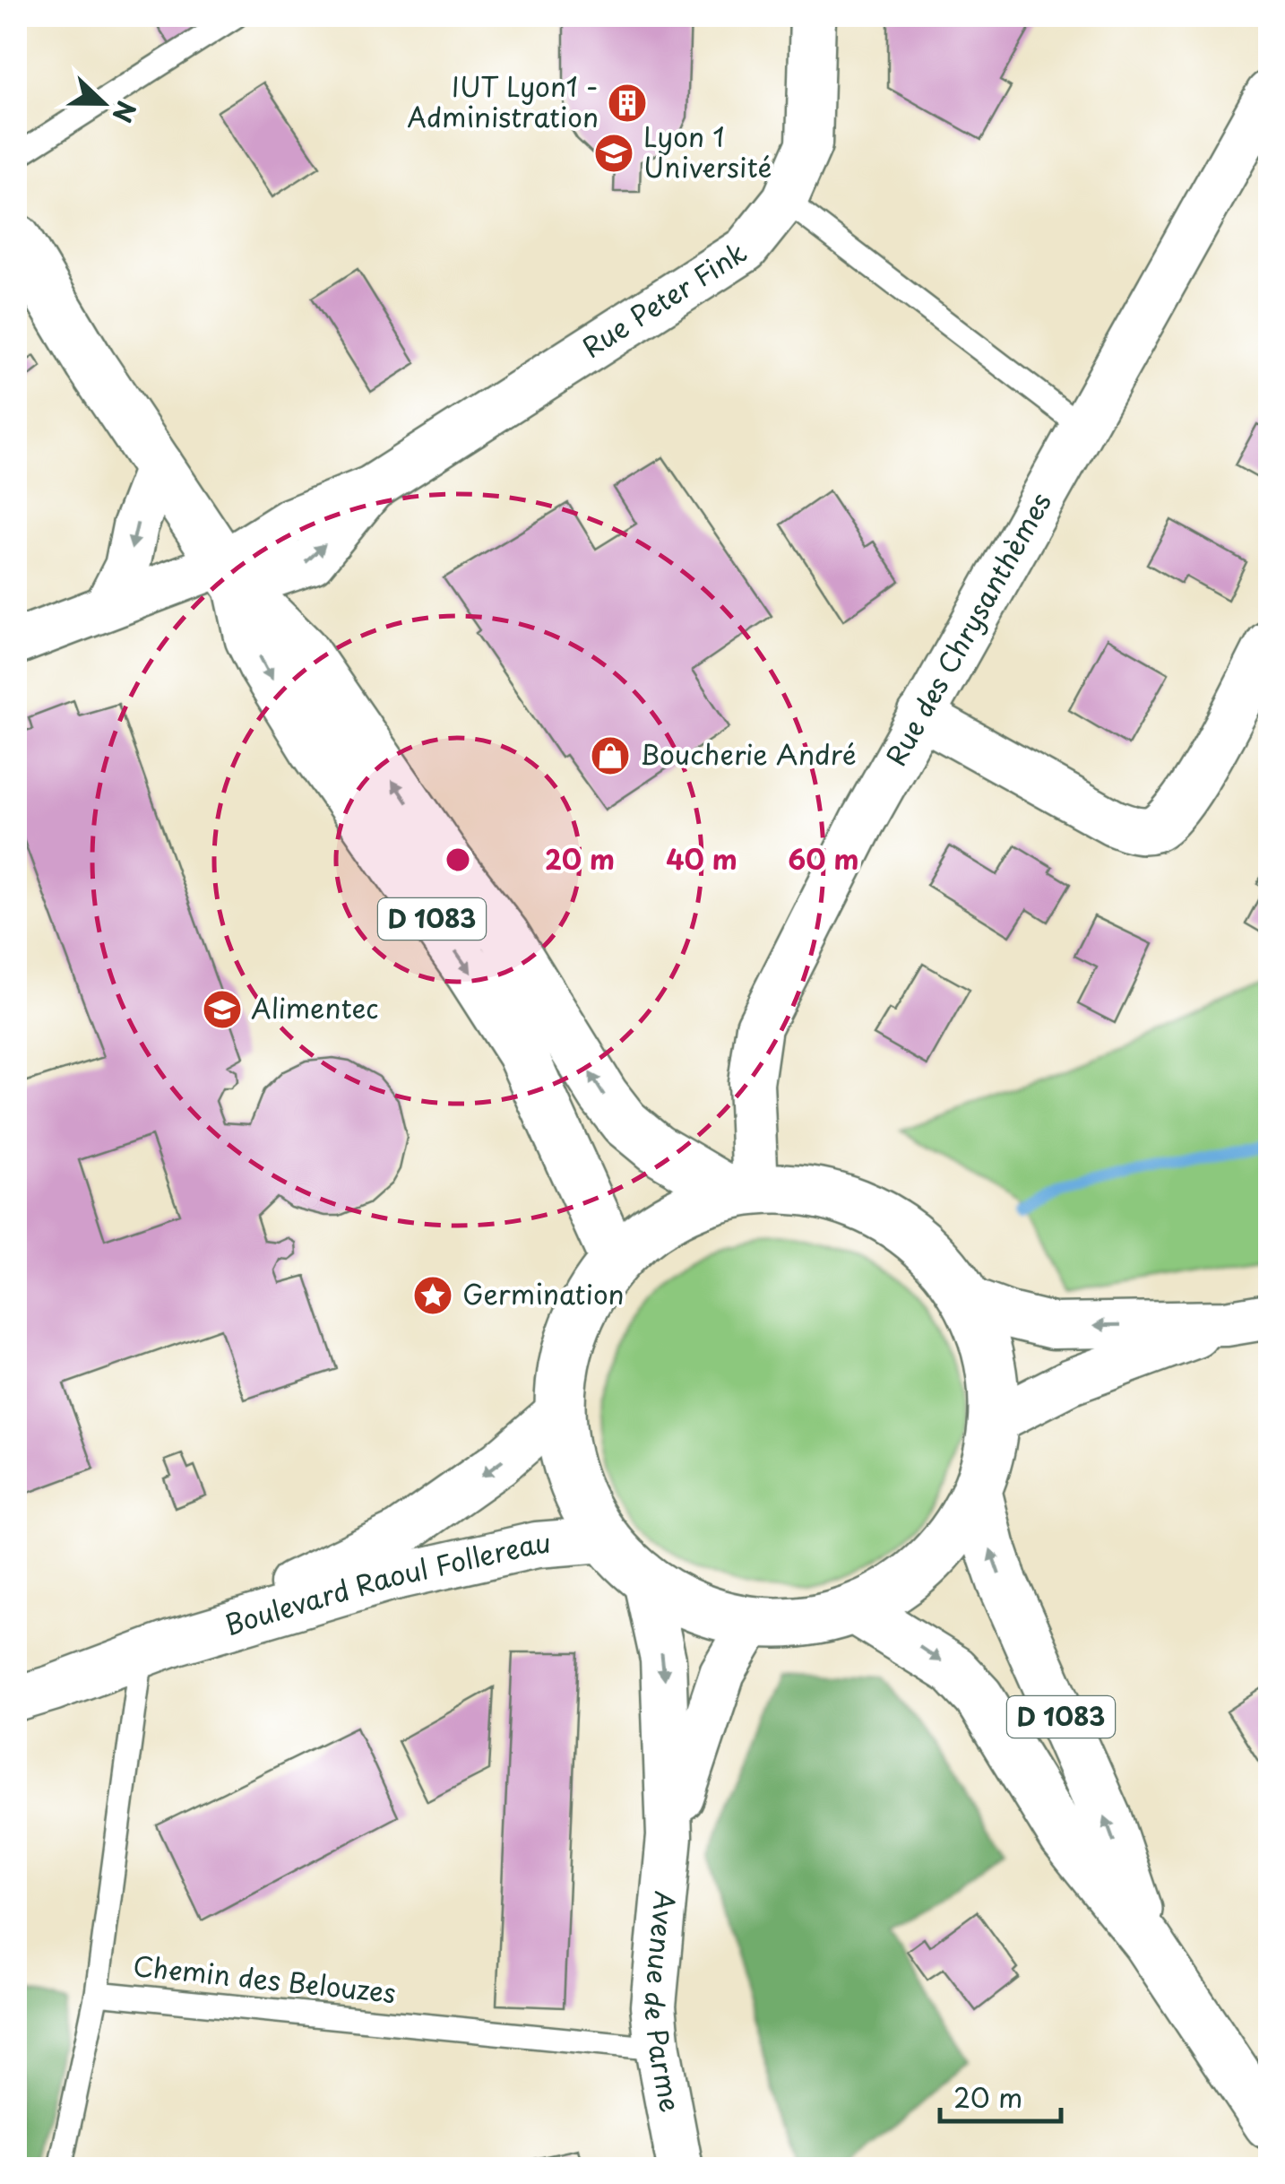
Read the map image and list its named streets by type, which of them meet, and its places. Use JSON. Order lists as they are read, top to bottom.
{
  "streets": {
    "main road": ["D 1083"],
    "street": [
      "Rue Peter Fink",
      "Rue des Chrysanthèmes",
      "Boulevard Raoul Follereau",
      "Avenue de Parme"
    ],
    "lane": ["Chemin des Belouzes"]
  },
  "crossings": [
    ["Rue Peter Fink", "D 1083"],
    ["Rue des Chrysanthèmes", "D 1083"],
    ["Boulevard Raoul Follereau", "Chemin des Belouzes"],
    ["Chemin des Belouzes", "Avenue de Parme"]
  ],
  "places": {
    "building": ["IUT Lyon1 - Administration"],
    "school or university": ["Lyon 1 Université", "Alimentec"],
    "shop": ["Boucherie André"],
    "place": ["Germination"]
  },
  "scale_bar": "20 m",
  "north": "right",
  "rings": ["20 m", "40 m", "60 m"]
}
